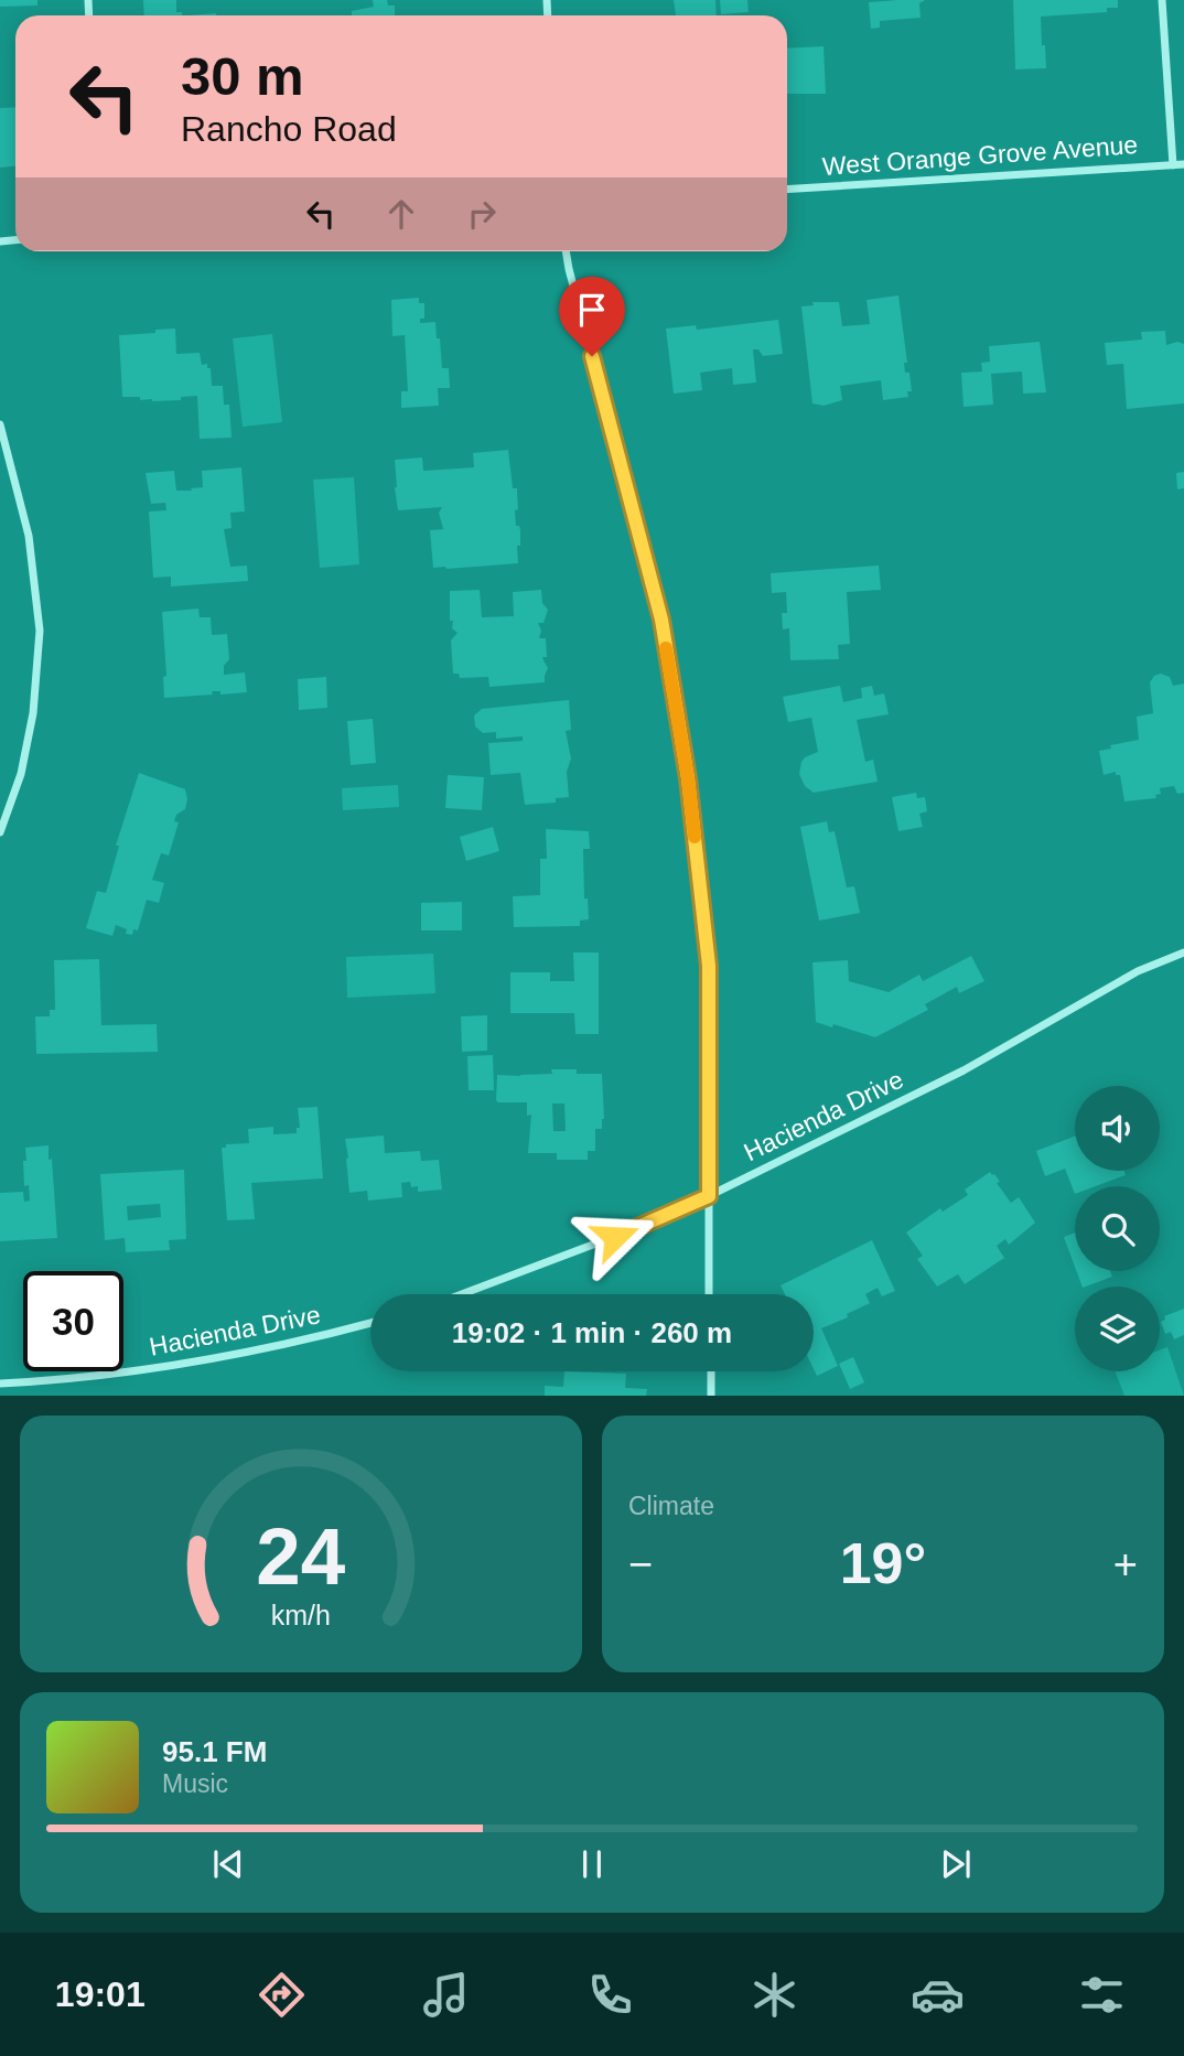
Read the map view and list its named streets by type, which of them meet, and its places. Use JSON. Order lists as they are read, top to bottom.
{
  "streets": {
    "street": ["West Orange Grove Avenue", "Hacienda Drive"]
  },
  "page": {
    "turn": ["30 m", "Rancho Road"],
    "limit": "30",
    "trip": "19:02 · 1 min · 260 m",
    "tile": "Climate",
    "heat": ["−", "19°", "+"],
    "song": ["95.1 FM", "Music"],
    "tabs": "19:01",
    "gauge": ["24", "km/h"]
  }
}
